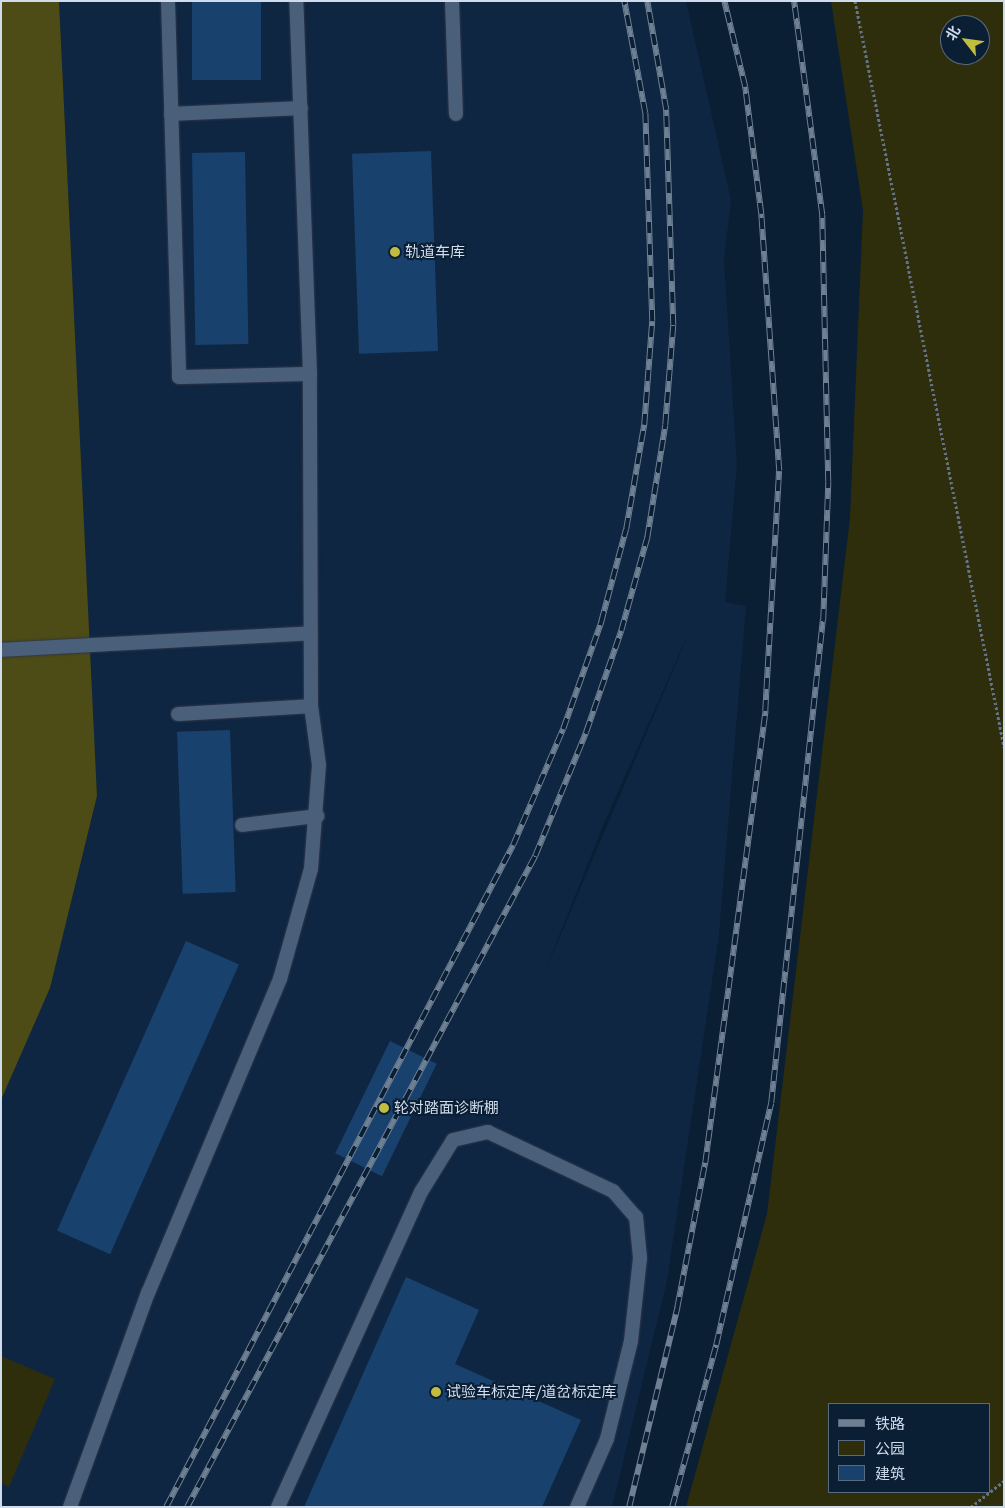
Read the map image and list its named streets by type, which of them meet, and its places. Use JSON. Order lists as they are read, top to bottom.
{
  "places": ["轨道车库", "轮对踏面诊断棚", "试验车标定库/道岔标定库"],
  "legend": ["铁路", "公园", "建筑"],
  "north": "top left"
}
